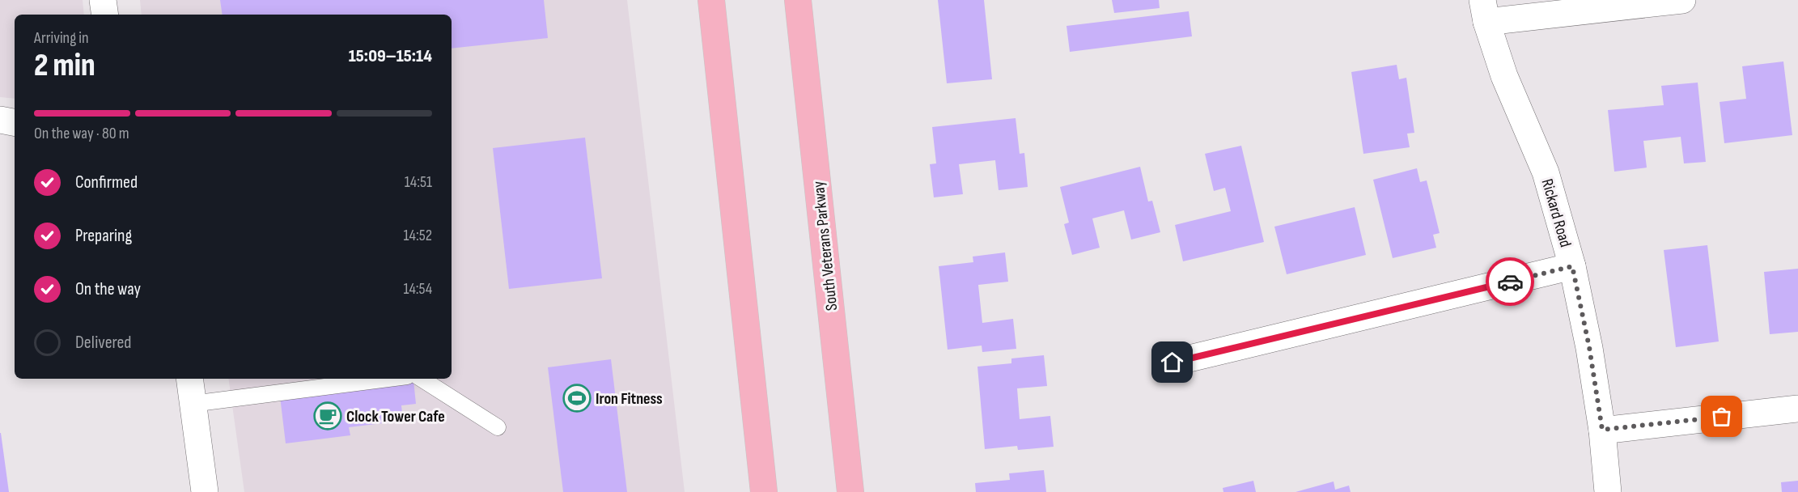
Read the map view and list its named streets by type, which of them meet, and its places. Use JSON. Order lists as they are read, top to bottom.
{
  "streets": {
    "highway": ["South Veterans Parkway"],
    "street": ["Rickard Road"]
  },
  "places": {
    "sports": ["Iron Fitness"],
    "cafe": ["Clock Tower Cafe"]
  },
  "page": {
    "heading": ["2 min", "Arriving in", "15:09–15:14"],
    "bar": "On the way · 80 m",
    "list": [
      ["Confirmed", "14:51"],
      ["Preparing", "14:52"],
      ["On the way", "14:54"],
      "Delivered"
    ]
  }
}
